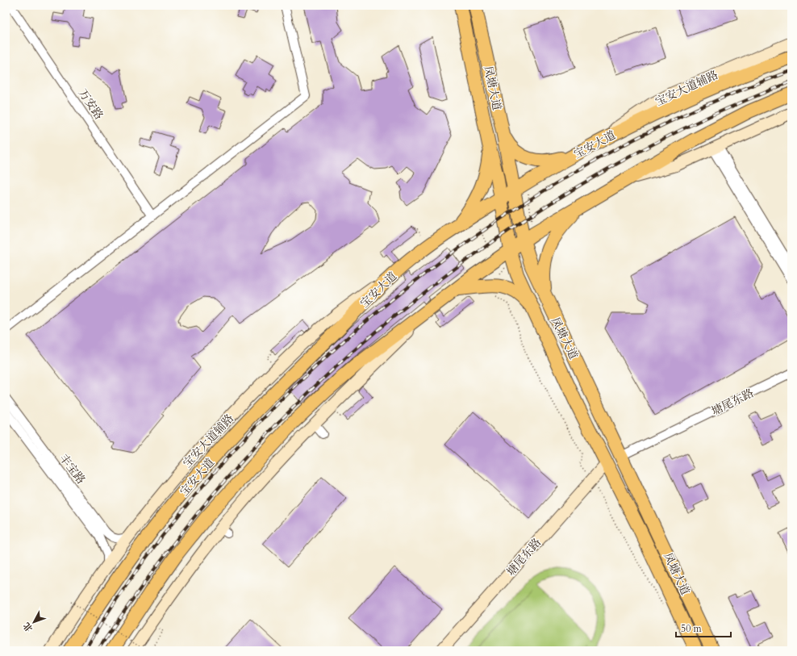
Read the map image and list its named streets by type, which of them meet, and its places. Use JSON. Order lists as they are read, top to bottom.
{
  "streets": {
    "main road": [
      "凤塘大道",
      "宝安大道辅路",
      "宝安大道",
      "塘尾东路"
    ],
    "street": ["万安路", "丰宝路"]
  },
  "crossings": [
    ["凤塘大道", "宝安大道"],
    ["凤塘大道", "塘尾东路"],
    ["宝安大道辅路", "宝安大道"],
    ["宝安大道辅路", "丰宝路"]
  ],
  "scale_bar": "50 m",
  "north": "bottom left"
}
